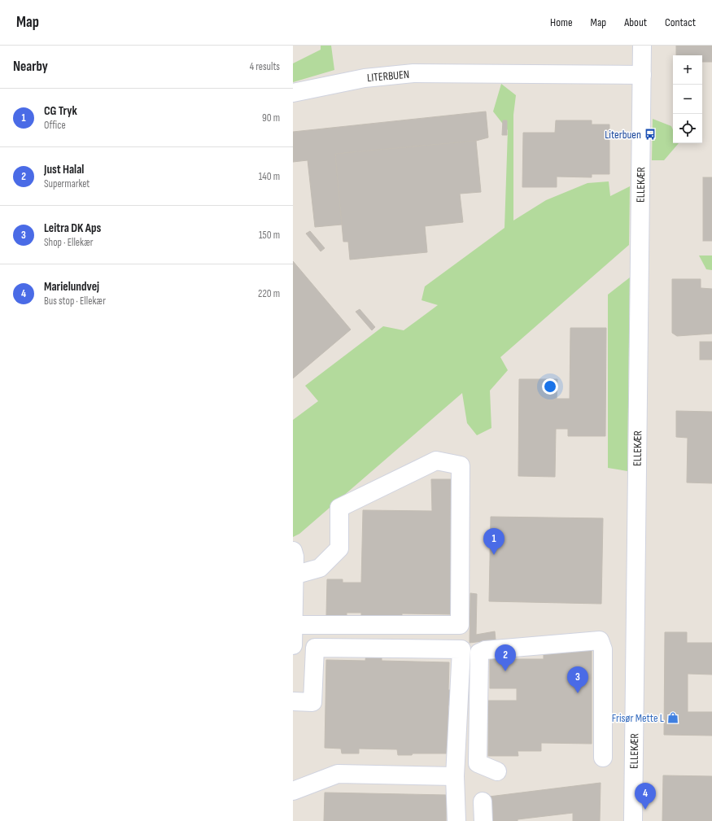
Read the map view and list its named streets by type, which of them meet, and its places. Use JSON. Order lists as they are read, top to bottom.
{
  "streets": {
    "street": ["LITERBUEN", "ELLEKÆR"]
  },
  "crossings": [
    ["LITERBUEN", "ELLEKÆR"]
  ],
  "places": {
    "bus stop": ["Literbuen"],
    "shop": ["Frisør Mette L"]
  },
  "page": {
    "header": "Map",
    "nav": [
      "Home",
      "Map",
      "About",
      "Contact"
    ],
    "heading": ["Nearby", "4 results"],
    "map_buttons": ["+", "−"],
    "list": [
      {
        "mark": "1",
        "name": "CG Tryk",
        "note": "Office",
        "value": "90 m"
      },
      {
        "mark": "2",
        "name": "Just Halal",
        "note": "Supermarket",
        "value": "140 m"
      },
      {
        "mark": "3",
        "name": "Leitra DK Aps",
        "note": "Shop · Ellekær",
        "value": "150 m"
      },
      {
        "mark": "4",
        "name": "Marielundvej",
        "note": "Bus stop · Ellekær",
        "value": "220 m"
      }
    ],
    "pins": [
      "1",
      "2",
      "3",
      "4"
    ]
  }
}
